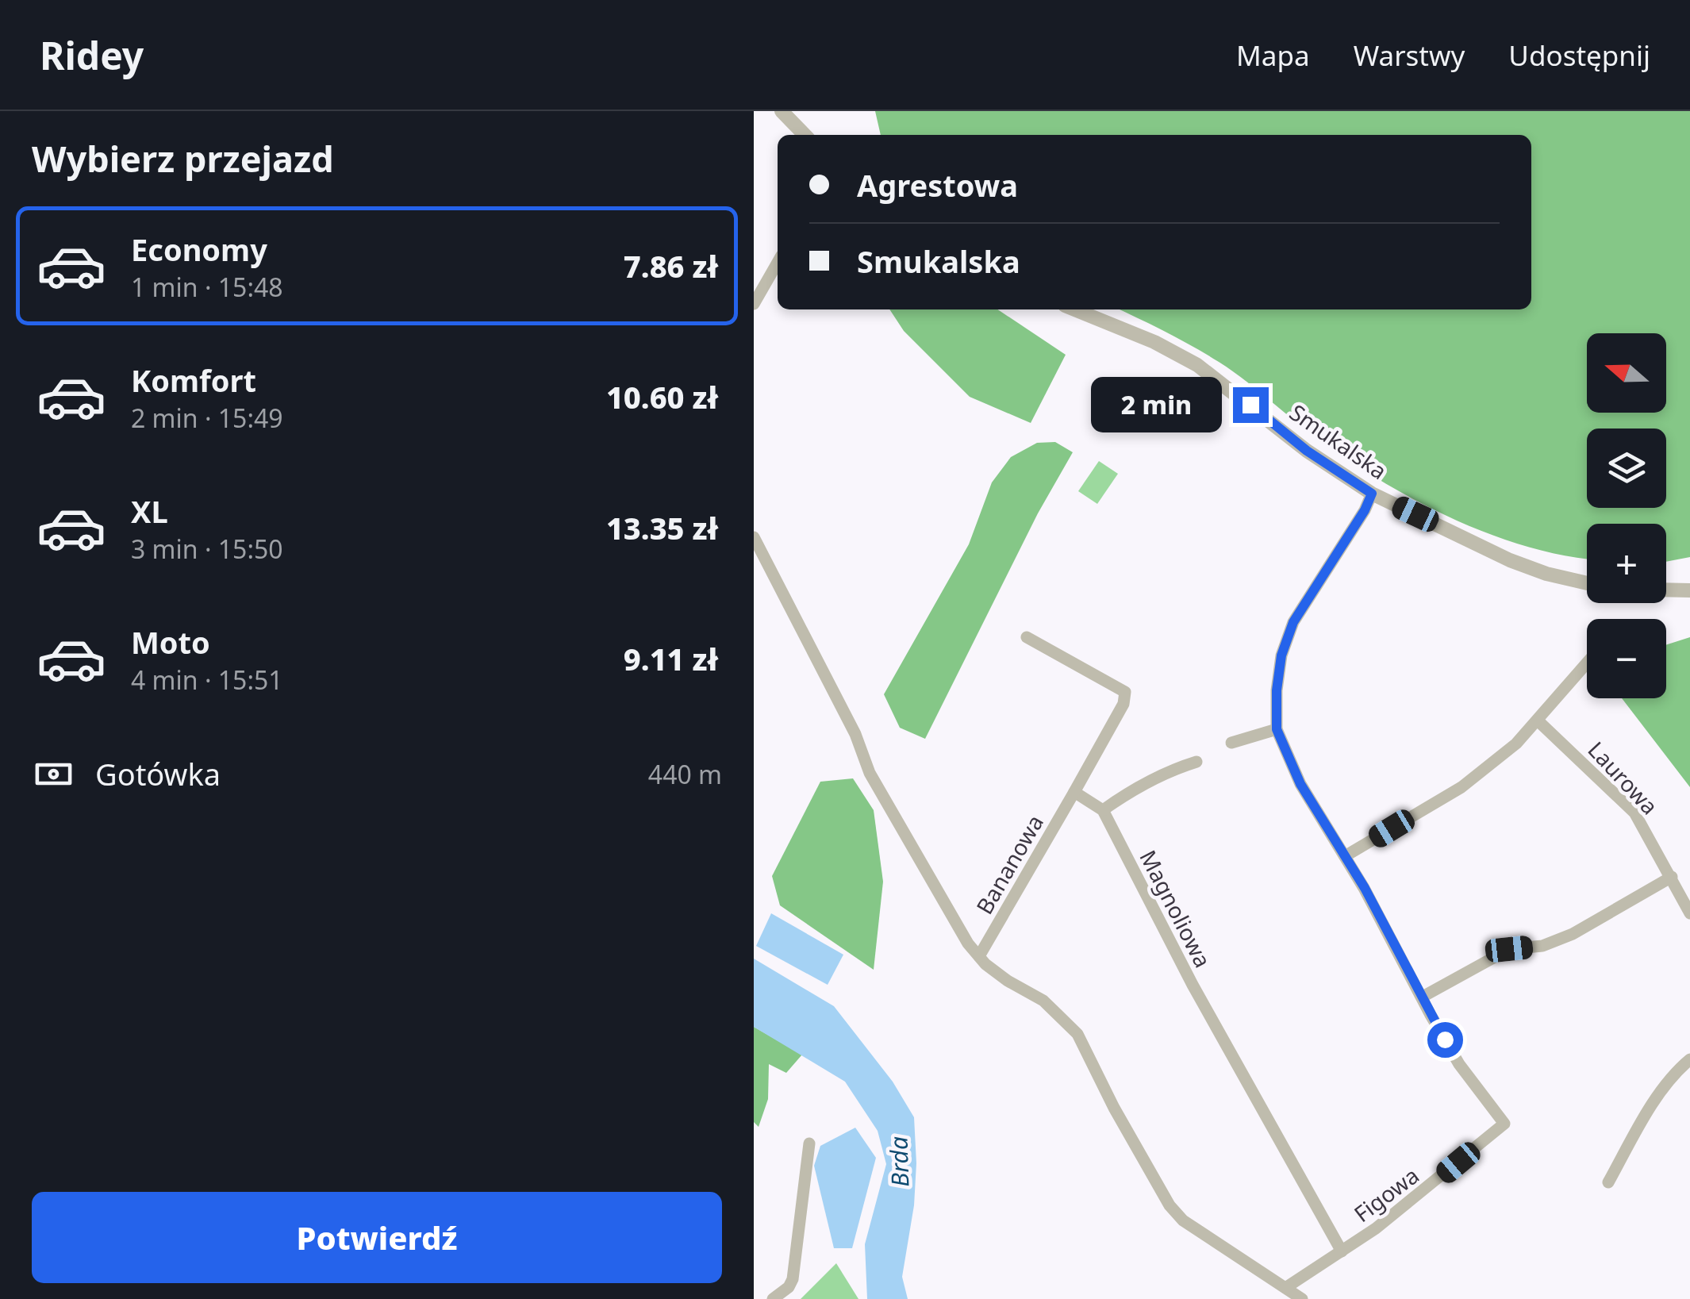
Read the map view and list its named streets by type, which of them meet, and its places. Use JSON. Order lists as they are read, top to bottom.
{
  "streets": {
    "street": [
      "Smukalska",
      "Laurowa",
      "Bananowa",
      "Magnoliowa",
      "Figowa"
    ]
  },
  "crossings": [
    ["Magnoliowa", "Figowa"]
  ],
  "water": ["Brda"],
  "north": "left",
  "page": {
    "header": "Ridey",
    "nav": ["Mapa", "Warstwy", "Udostępnij"],
    "heading": "Wybierz przejazd",
    "banner": ["Agrestowa", "Smukalska"],
    "list": [
      {
        "name": "Economy",
        "note": "1 min · 15:48",
        "value": "7.86 zł"
      },
      {
        "name": "Komfort",
        "note": "2 min · 15:49",
        "value": "10.60 zł"
      },
      {
        "name": "XL",
        "note": "3 min · 15:50",
        "value": "13.35 zł"
      },
      {
        "name": "Moto",
        "note": "4 min · 15:51",
        "value": "9.11 zł"
      }
    ],
    "map_buttons": ["+", "−"],
    "bubble": "2 min",
    "pay": ["Gotówka", "440 m"],
    "buttons": "Potwierdź"
  }
}
